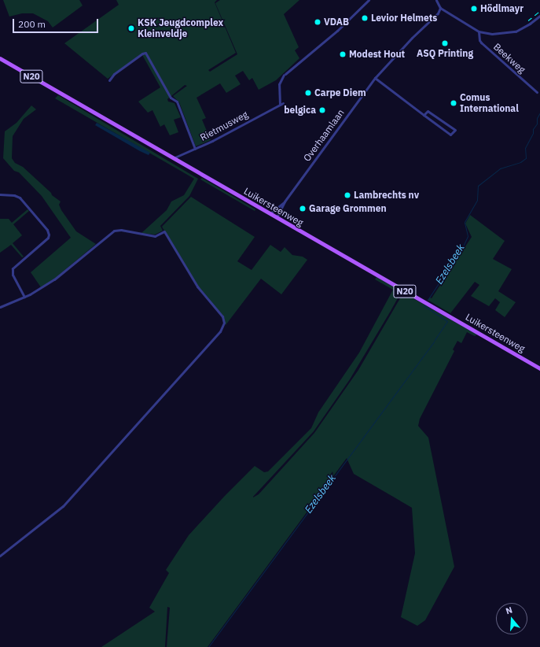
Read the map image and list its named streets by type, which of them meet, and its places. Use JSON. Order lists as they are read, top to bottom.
{
  "streets": {
    "main road": ["N20", "Luikersteenweg"],
    "street": ["Beekweg", "Rietmusweg", "Overhaamlaan"]
  },
  "crossings": [
    ["Rietmusweg", "Luikersteenweg"],
    ["Overhaamlaan", "Luikersteenweg"]
  ],
  "water": ["Ezelsbeek"],
  "places": [
    "Hödlmayr",
    "Levior Helmets",
    "VDAB",
    "KSK Jeugdcomplex Kleinveldje",
    "ASQ Printing",
    "Modest Hout",
    "Carpe Diem",
    "Comus International",
    "belgica",
    "Lambrechts nv",
    "Garage Grommen"
  ],
  "scale_bar": "200 m",
  "north": "top"
}
